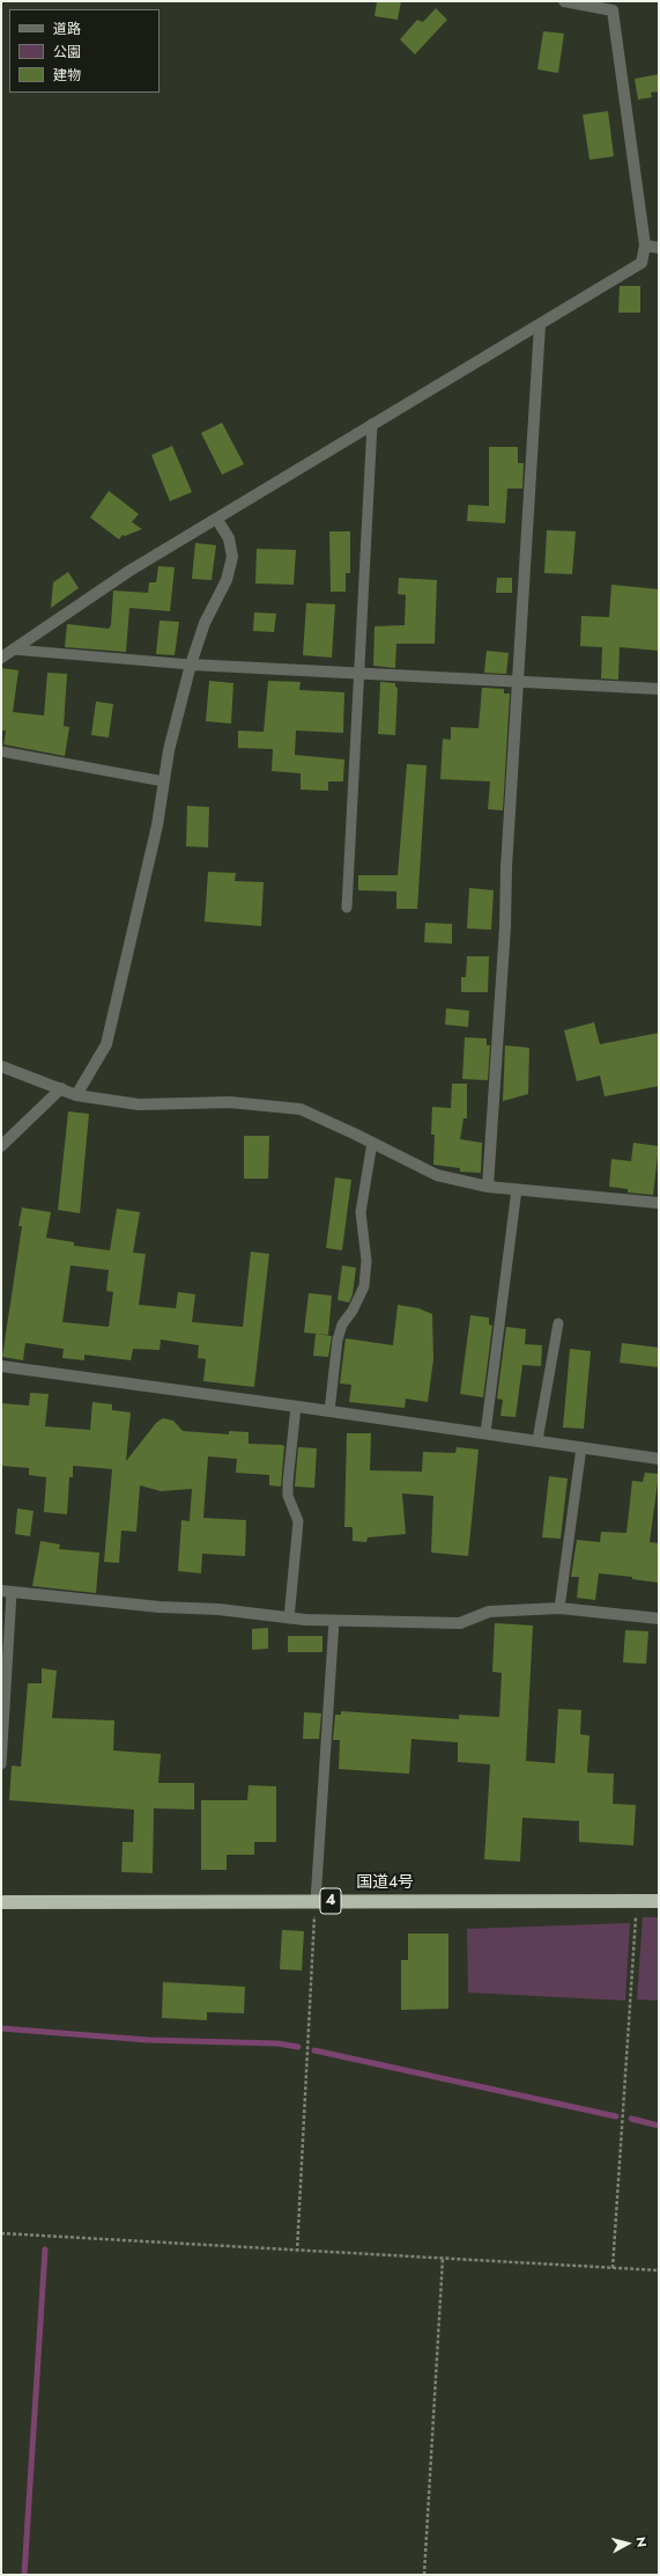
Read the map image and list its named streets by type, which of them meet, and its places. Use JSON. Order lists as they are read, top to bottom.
{
  "streets": {
    "highway": ["国道4号", "4"]
  },
  "legend": ["道路", "公園", "建物"],
  "north": "right"
}
